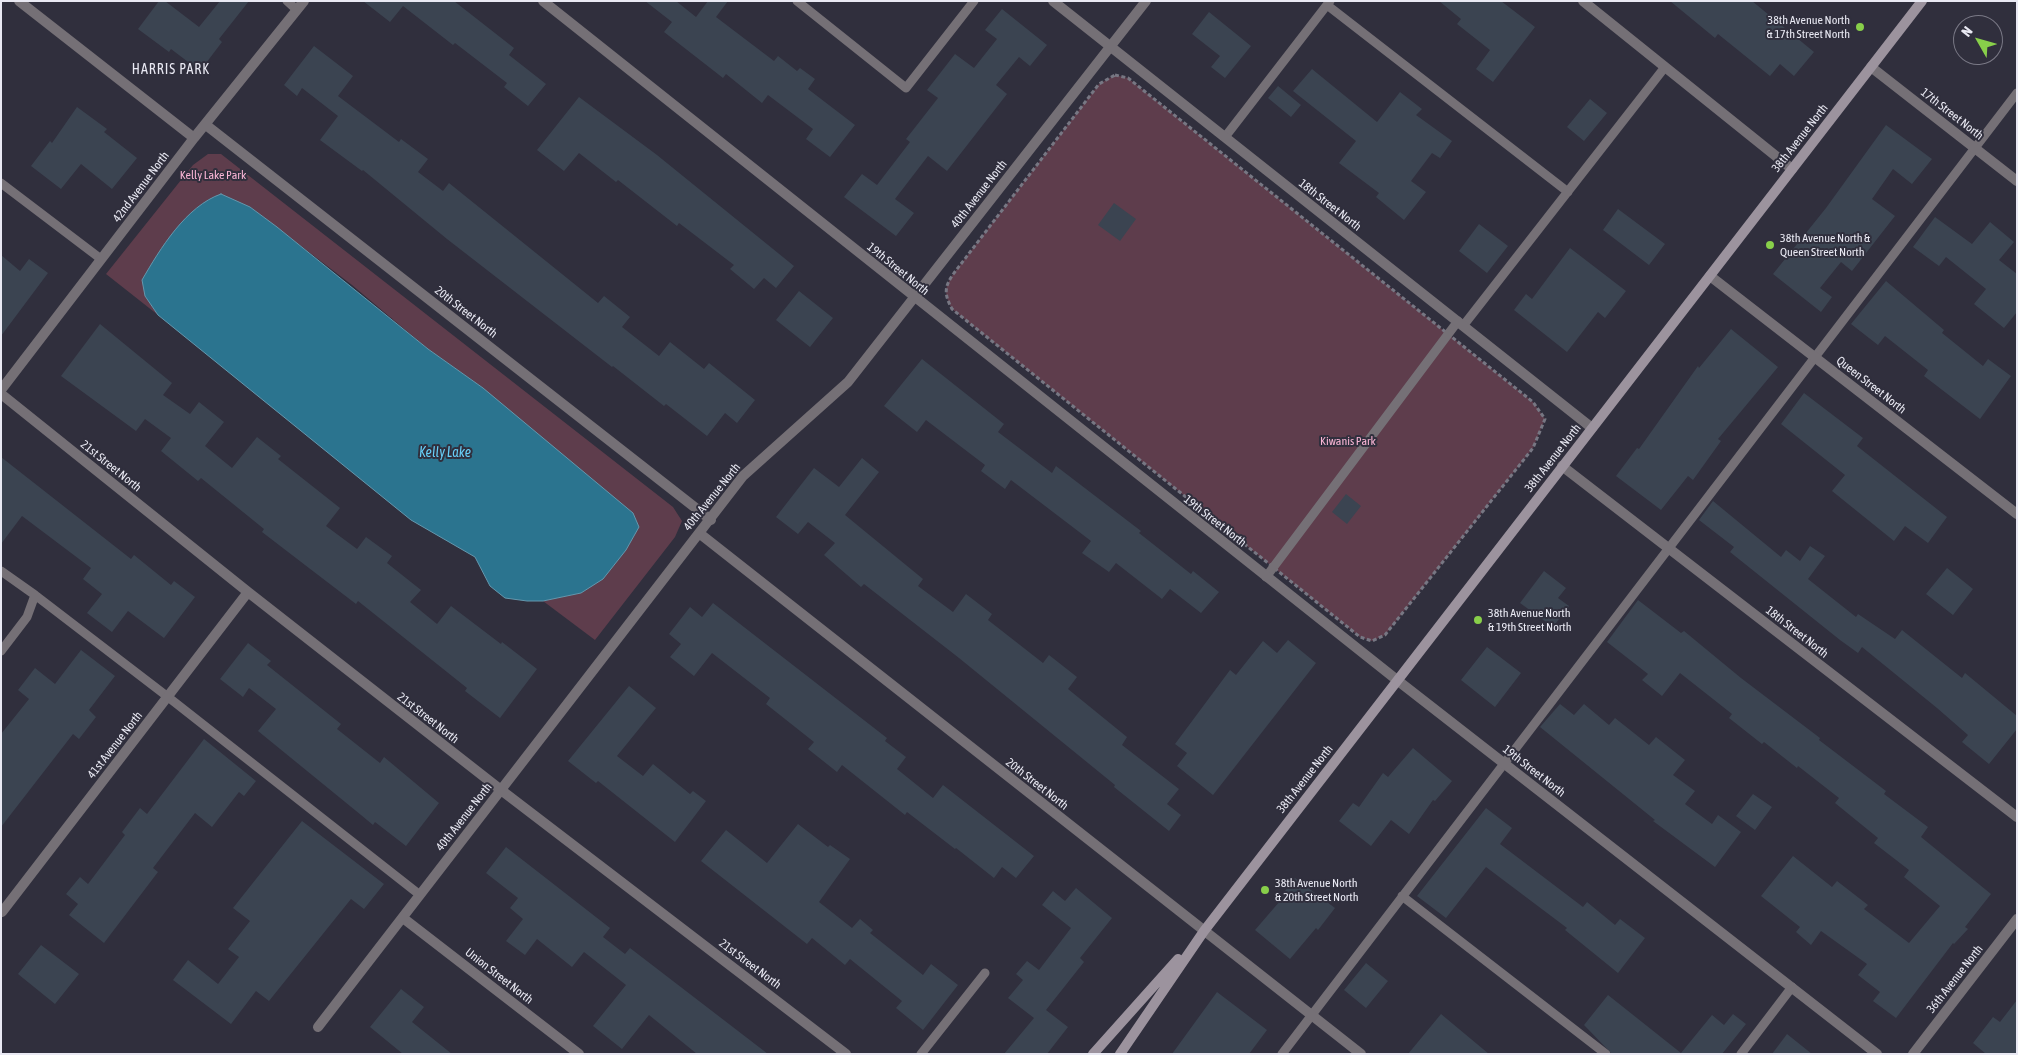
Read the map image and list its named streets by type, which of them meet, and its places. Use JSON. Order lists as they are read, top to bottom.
{
  "streets": {
    "main road": ["38th Avenue North"],
    "street": [
      "17th Street North",
      "42nd Avenue North",
      "40th Avenue North",
      "18th Street North",
      "19th Street North",
      "20th Street North",
      "Queen Street North",
      "21st Street North",
      "41st Avenue North",
      "Union Street North",
      "36th Avenue North"
    ]
  },
  "crossings": [
    ["17th Street North", "38th Avenue North"],
    ["38th Avenue North", "18th Street North"],
    ["38th Avenue North", "19th Street North"],
    ["38th Avenue North", "20th Street North"],
    ["38th Avenue North", "Queen Street North"],
    ["42nd Avenue North", "20th Street North"],
    ["42nd Avenue North", "21st Street North"],
    ["40th Avenue North", "18th Street North"],
    ["40th Avenue North", "19th Street North"],
    ["40th Avenue North", "20th Street North"],
    ["40th Avenue North", "21st Street North"],
    ["40th Avenue North", "Union Street North"],
    ["21st Street North", "41st Avenue North"]
  ],
  "districts": ["HARRIS PARK"],
  "water": ["Kelly Lake"],
  "parks": ["Kelly Lake Park", "Kiwanis Park"],
  "places": [
    "38th Avenue North & 17th Street North",
    "38th Avenue North & Queen Street North",
    "38th Avenue North & 19th Street North",
    "38th Avenue North & 20th Street North"
  ],
  "north": "top left"
}
